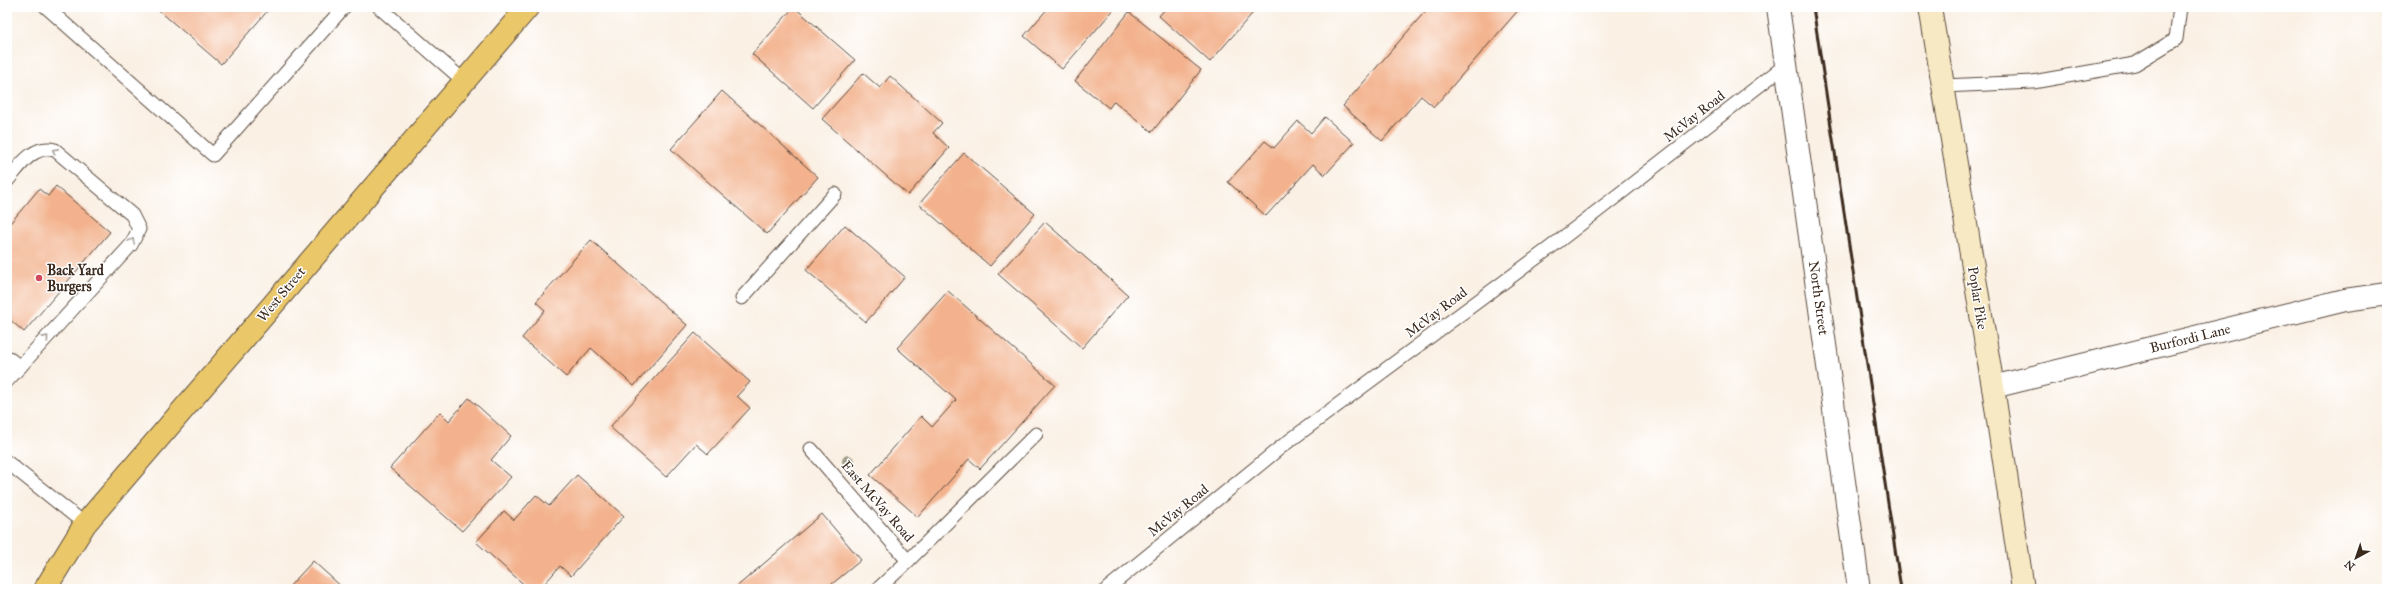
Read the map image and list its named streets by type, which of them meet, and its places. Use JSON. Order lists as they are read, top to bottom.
{
  "streets": {
    "main road": ["West Street", "Poplar Pike"],
    "street": ["North Street", "Burfordi Lane"],
    "lane": ["McVay Road", "East McVay Road"]
  },
  "crossings": [
    ["McVay Road", "North Street"],
    ["Poplar Pike", "Burfordi Lane"]
  ],
  "places": ["Back Yard Burgers"],
  "north": "bottom left"
}
